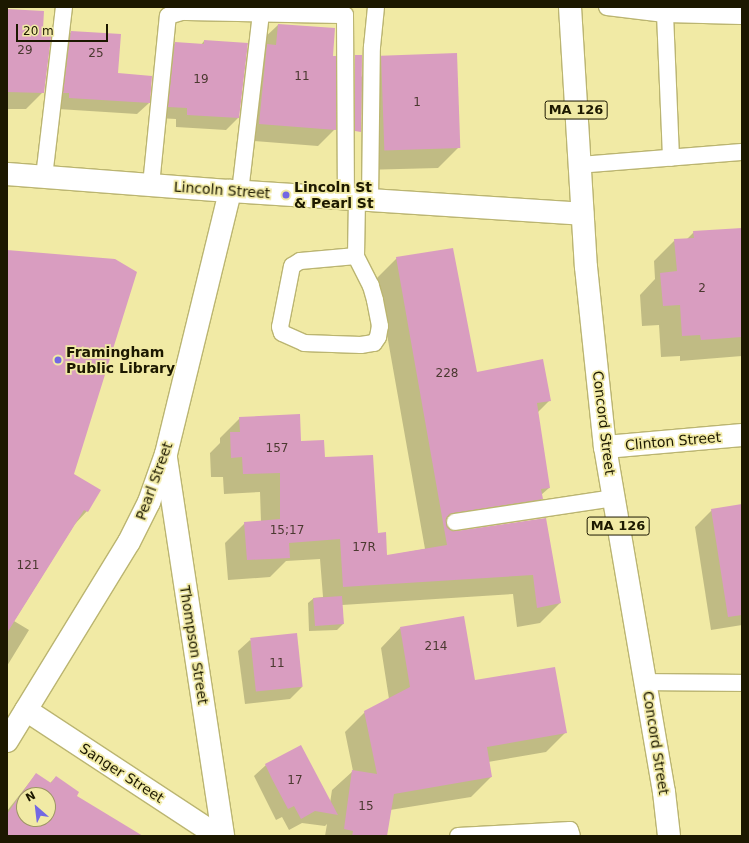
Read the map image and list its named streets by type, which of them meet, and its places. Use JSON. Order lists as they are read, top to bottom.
{
  "streets": {
    "street": [
      "MA 126",
      "Lincoln Street",
      "Concord Street",
      "Clinton Street",
      "Pearl Street",
      "Thompson Street",
      "Sanger Street"
    ]
  },
  "crossings": [
    ["Lincoln Street", "Concord Street"],
    ["Lincoln Street", "Pearl Street"],
    ["Concord Street", "Clinton Street"],
    ["Pearl Street", "Thompson Street"],
    ["Pearl Street", "Sanger Street"]
  ],
  "places": ["Lincoln St & Pearl St", "Framingham Public Library"],
  "house_numbers": [
    "29",
    "25",
    "11",
    "19",
    "1",
    "2",
    "228",
    "157",
    "15;17",
    "17R",
    "121",
    "214",
    "11",
    "17",
    "15"
  ],
  "scale_bar": "20 m",
  "north": "top left"
}
